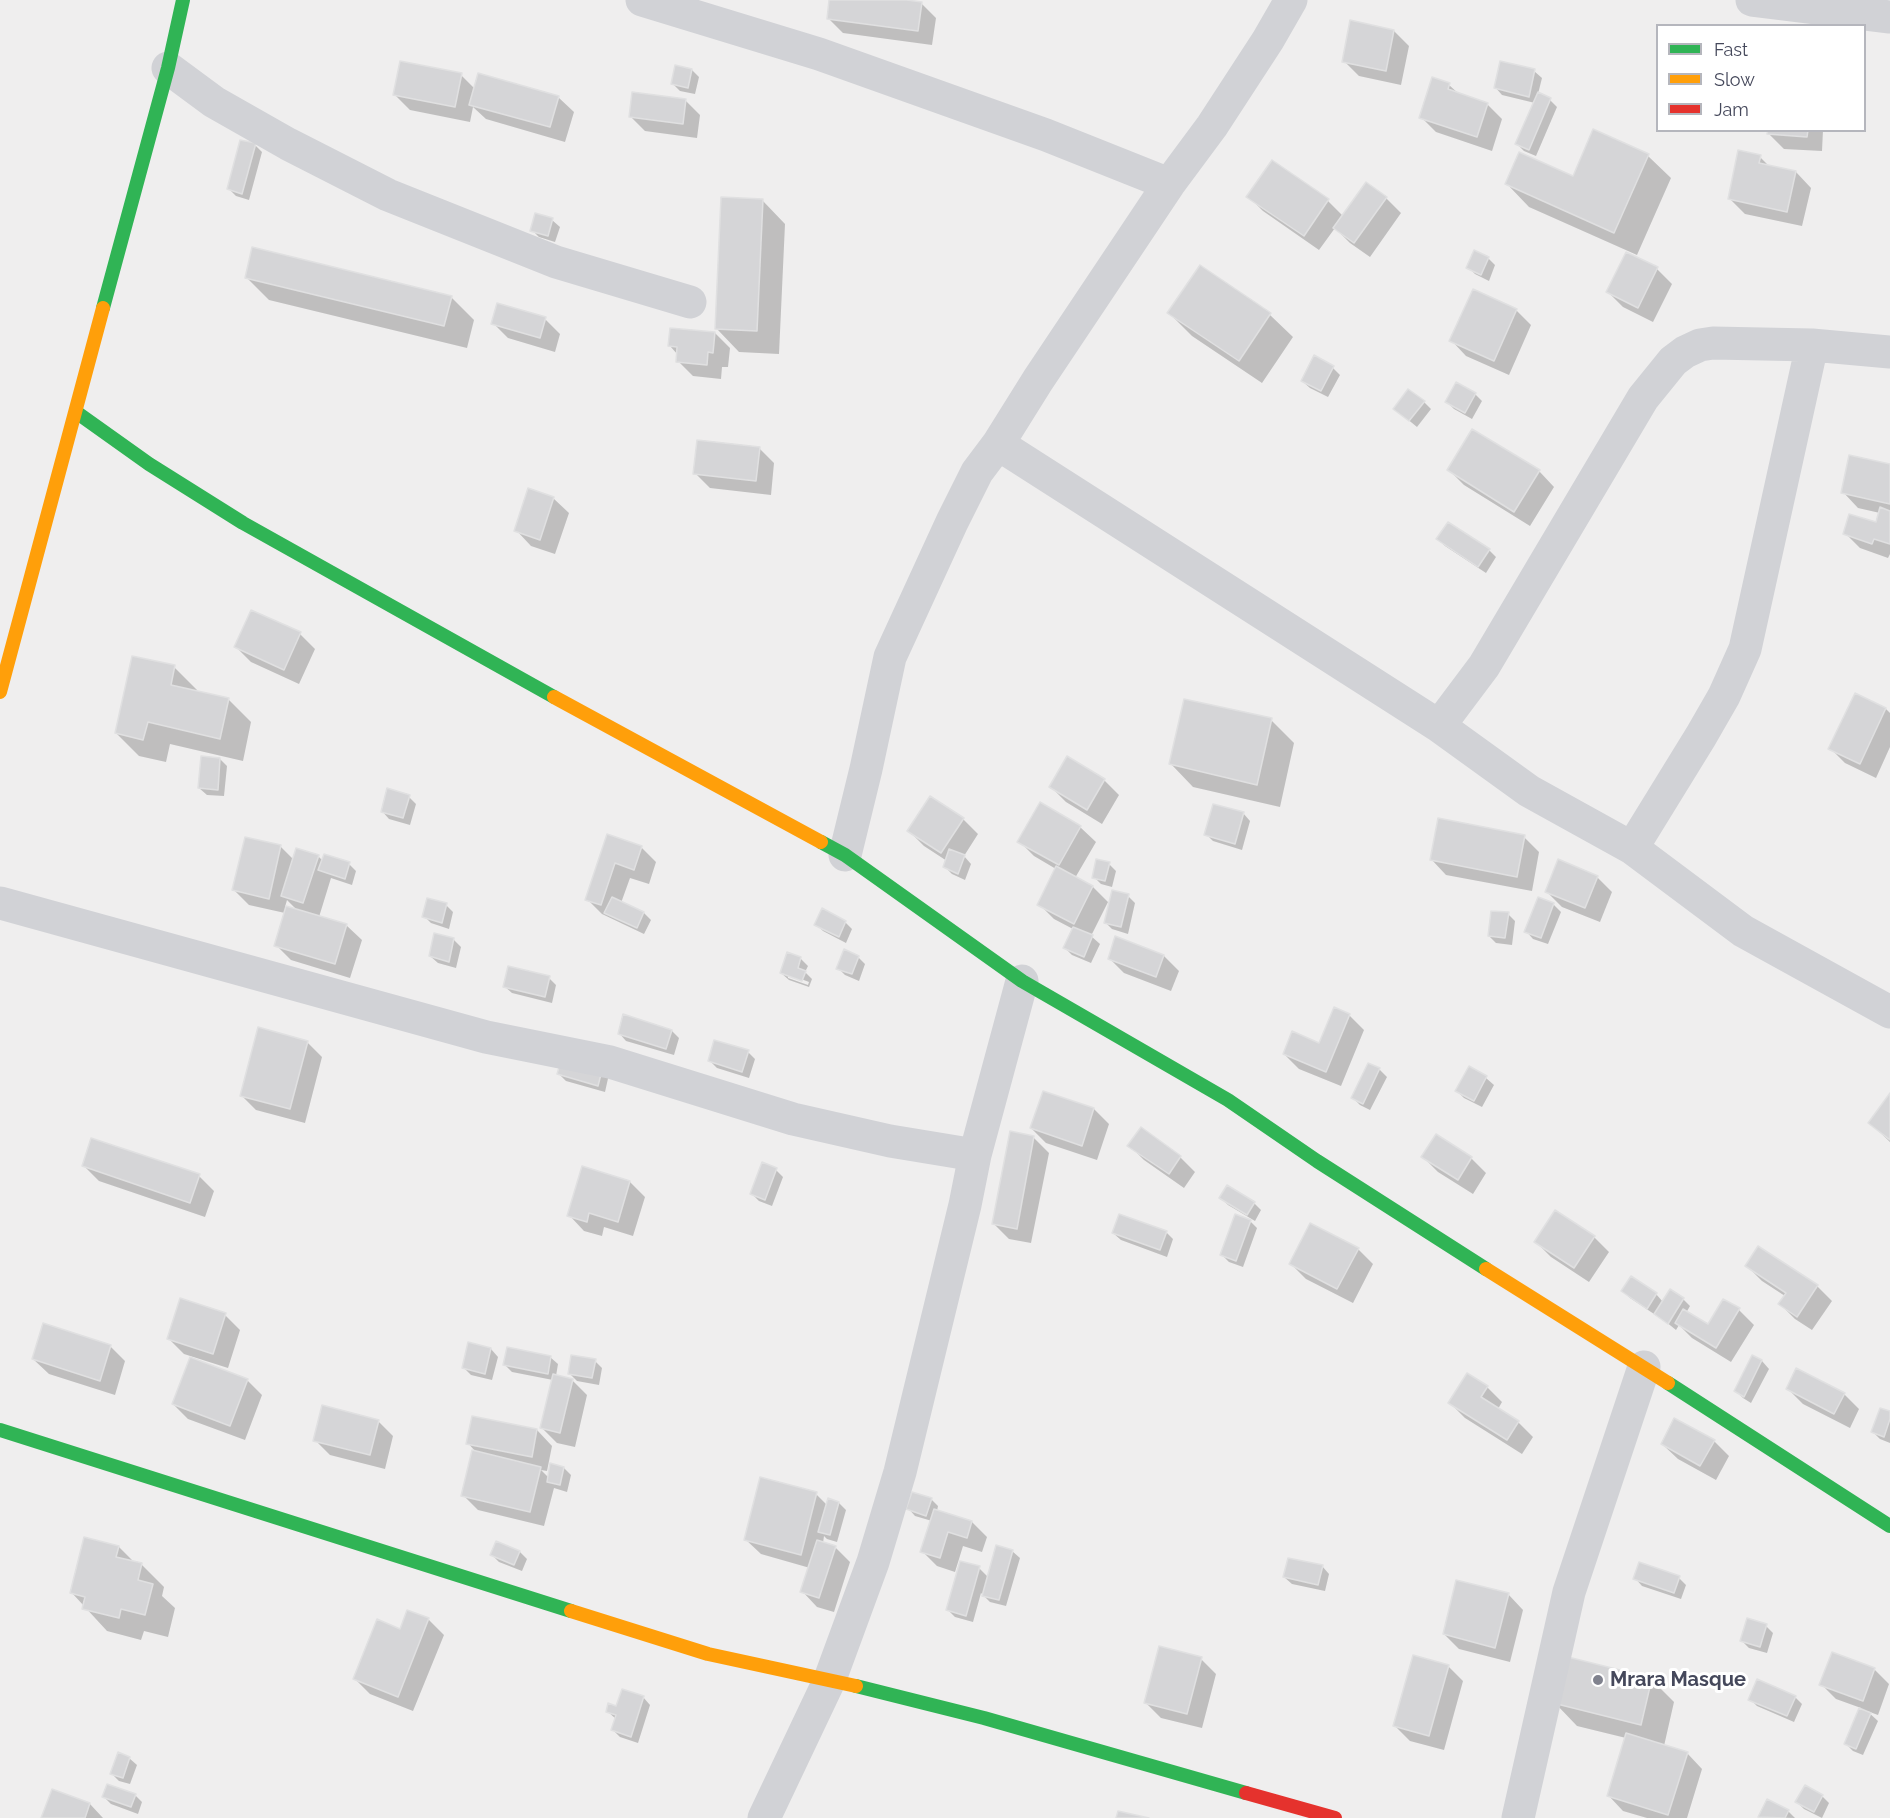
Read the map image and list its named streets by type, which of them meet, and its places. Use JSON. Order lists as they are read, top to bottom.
{
  "places": ["Mrara Masque"],
  "legend": ["Fast", "Slow", "Jam"]
}
